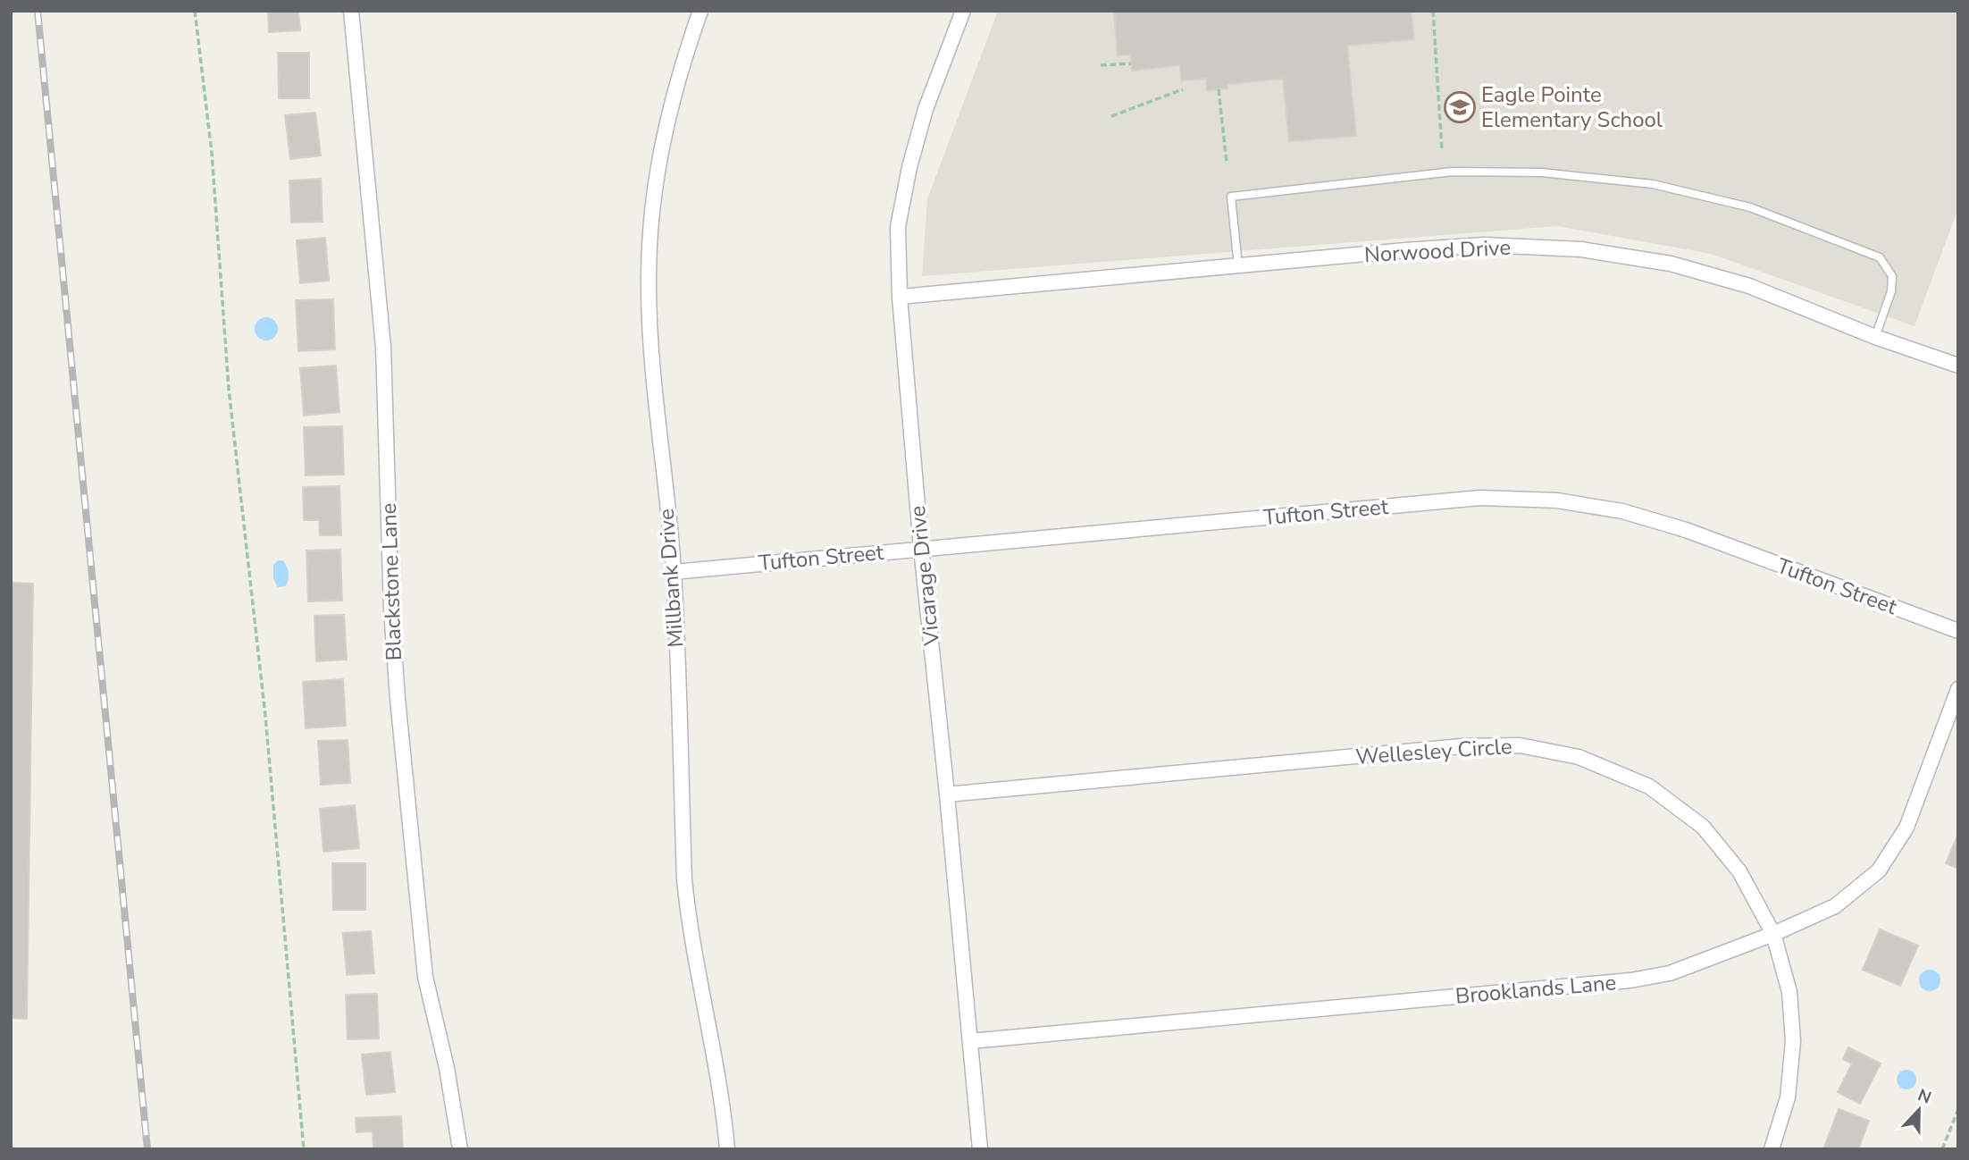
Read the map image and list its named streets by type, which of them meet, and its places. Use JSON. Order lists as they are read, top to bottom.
{
  "streets": {
    "street": [
      "Norwood Drive",
      "Tufton Street",
      "Vicarage Drive",
      "Millbank Drive",
      "Blackstone Lane",
      "Wellesley Circle",
      "Brooklands Lane"
    ]
  },
  "crossings": [
    ["Norwood Drive", "Vicarage Drive"],
    ["Tufton Street", "Vicarage Drive"],
    ["Tufton Street", "Millbank Drive"],
    ["Vicarage Drive", "Wellesley Circle"],
    ["Vicarage Drive", "Brooklands Lane"],
    ["Wellesley Circle", "Brooklands Lane"]
  ],
  "places": {
    "school or university": ["Eagle Pointe Elementary School"]
  },
  "north": "top"
}
